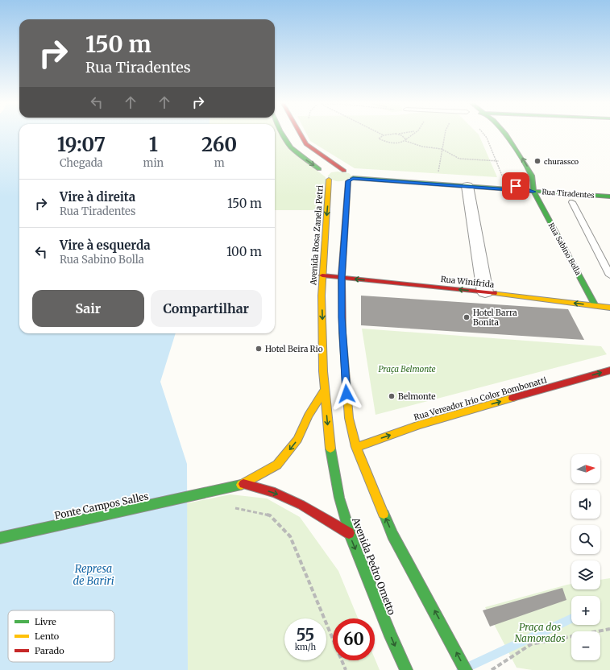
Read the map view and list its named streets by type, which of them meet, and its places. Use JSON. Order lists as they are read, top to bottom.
{
  "streets": {
    "main road": [
      "Rua Tiradentes",
      "Avenida Rosa Zanela Petri",
      "Rua Sabino Bolla",
      "Rua Winifrida",
      "Rua Vereador Irio Color Bombonatti",
      "Ponte Campos Salles",
      "Avenida Pedro Ometto"
    ]
  },
  "crossings": [
    ["Rua Tiradentes", "Avenida Rosa Zanela Petri"],
    ["Rua Tiradentes", "Rua Sabino Bolla"],
    ["Avenida Rosa Zanela Petri", "Rua Winifrida"],
    ["Avenida Rosa Zanela Petri", "Avenida Pedro Ometto"],
    ["Rua Sabino Bolla", "Rua Winifrida"]
  ],
  "one_way": ["Rua Winifrida", "Rua Vereador Irio Color Bombonatti"],
  "water": ["Represa de Bariri"],
  "parks": ["Praça Belmonte", "Praça dos Namorados"],
  "places": [
    "churassco",
    "Hotel Barra Bonita",
    "Hotel Beira Rio",
    "Belmonte"
  ],
  "legend": ["Livre", "Lento", "Parado"],
  "north": "right",
  "page": {
    "turn": ["150 m", "Rua Tiradentes"],
    "eta": [
      "19:07",
      "Chegada",
      "1",
      "min",
      "260",
      "m"
    ],
    "list": [
      {
        "name": "Vire à direita",
        "note": "Rua Tiradentes",
        "value": "150 m"
      },
      {
        "name": "Vire à esquerda",
        "note": "Rua Sabino Bolla",
        "value": "100 m"
      }
    ],
    "buttons": ["Sair", "Compartilhar"],
    "map_buttons": ["+", "−"],
    "speed": "55 km/h",
    "limit": "60"
  }
}
